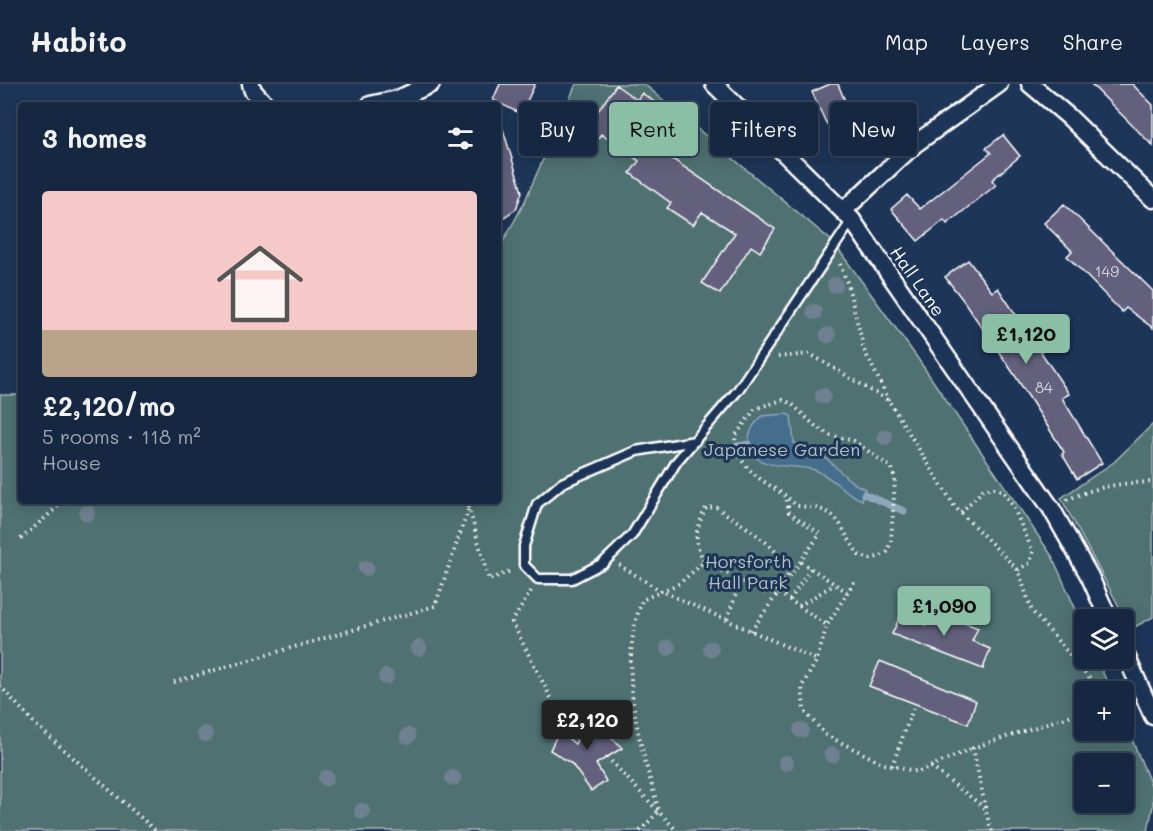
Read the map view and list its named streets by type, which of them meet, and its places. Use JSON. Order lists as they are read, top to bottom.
{
  "streets": {
    "street": ["Hall Lane"]
  },
  "parks": ["Japanese Garden", "Horsforth Hall Park"],
  "house_numbers": ["149", "84"],
  "page": {
    "header": "Habito",
    "nav": ["Map", "Layers", "Share"],
    "chip": [
      "Buy",
      "Rent",
      "Filters",
      "New"
    ],
    "heading": "3 homes",
    "list": [
      {
        "name": "£2,120/mo",
        "note": "5 rooms · 118 m² · House"
      }
    ],
    "price": ["£1,120", "£1,090", "£2,120"],
    "map_buttons": ["+", "−"]
  }
}
